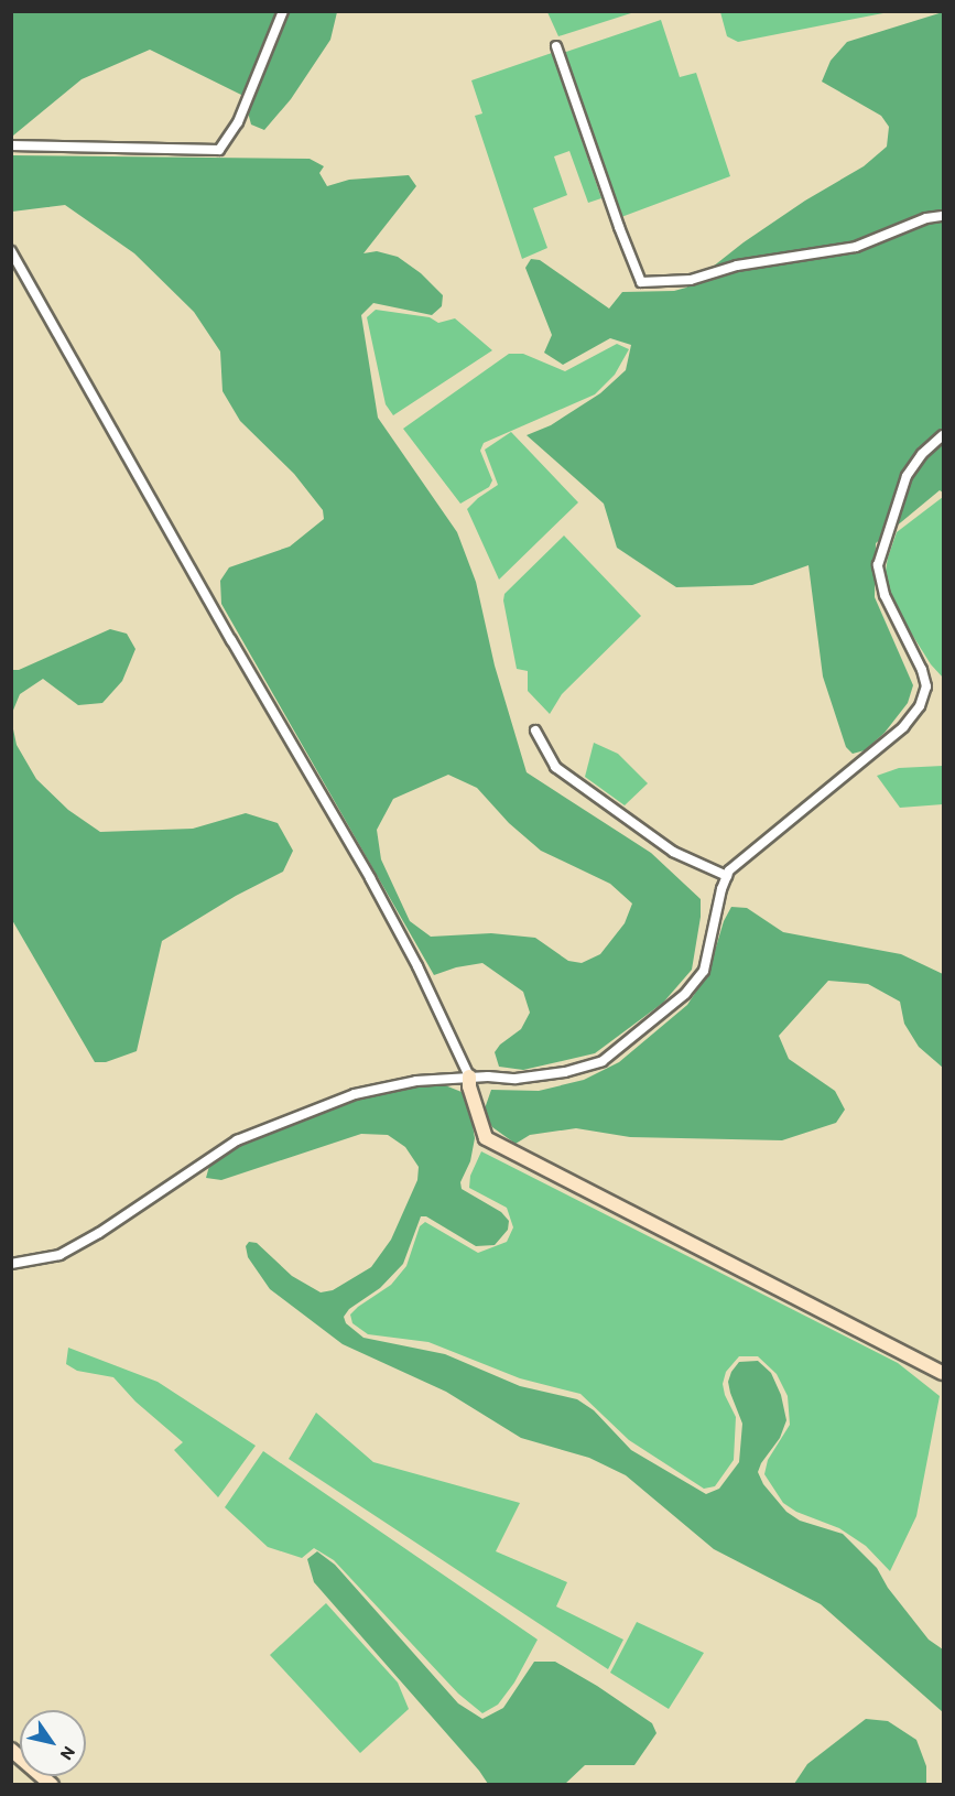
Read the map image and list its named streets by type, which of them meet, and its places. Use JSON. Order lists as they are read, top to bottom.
{
  "north": "bottom right"
}
